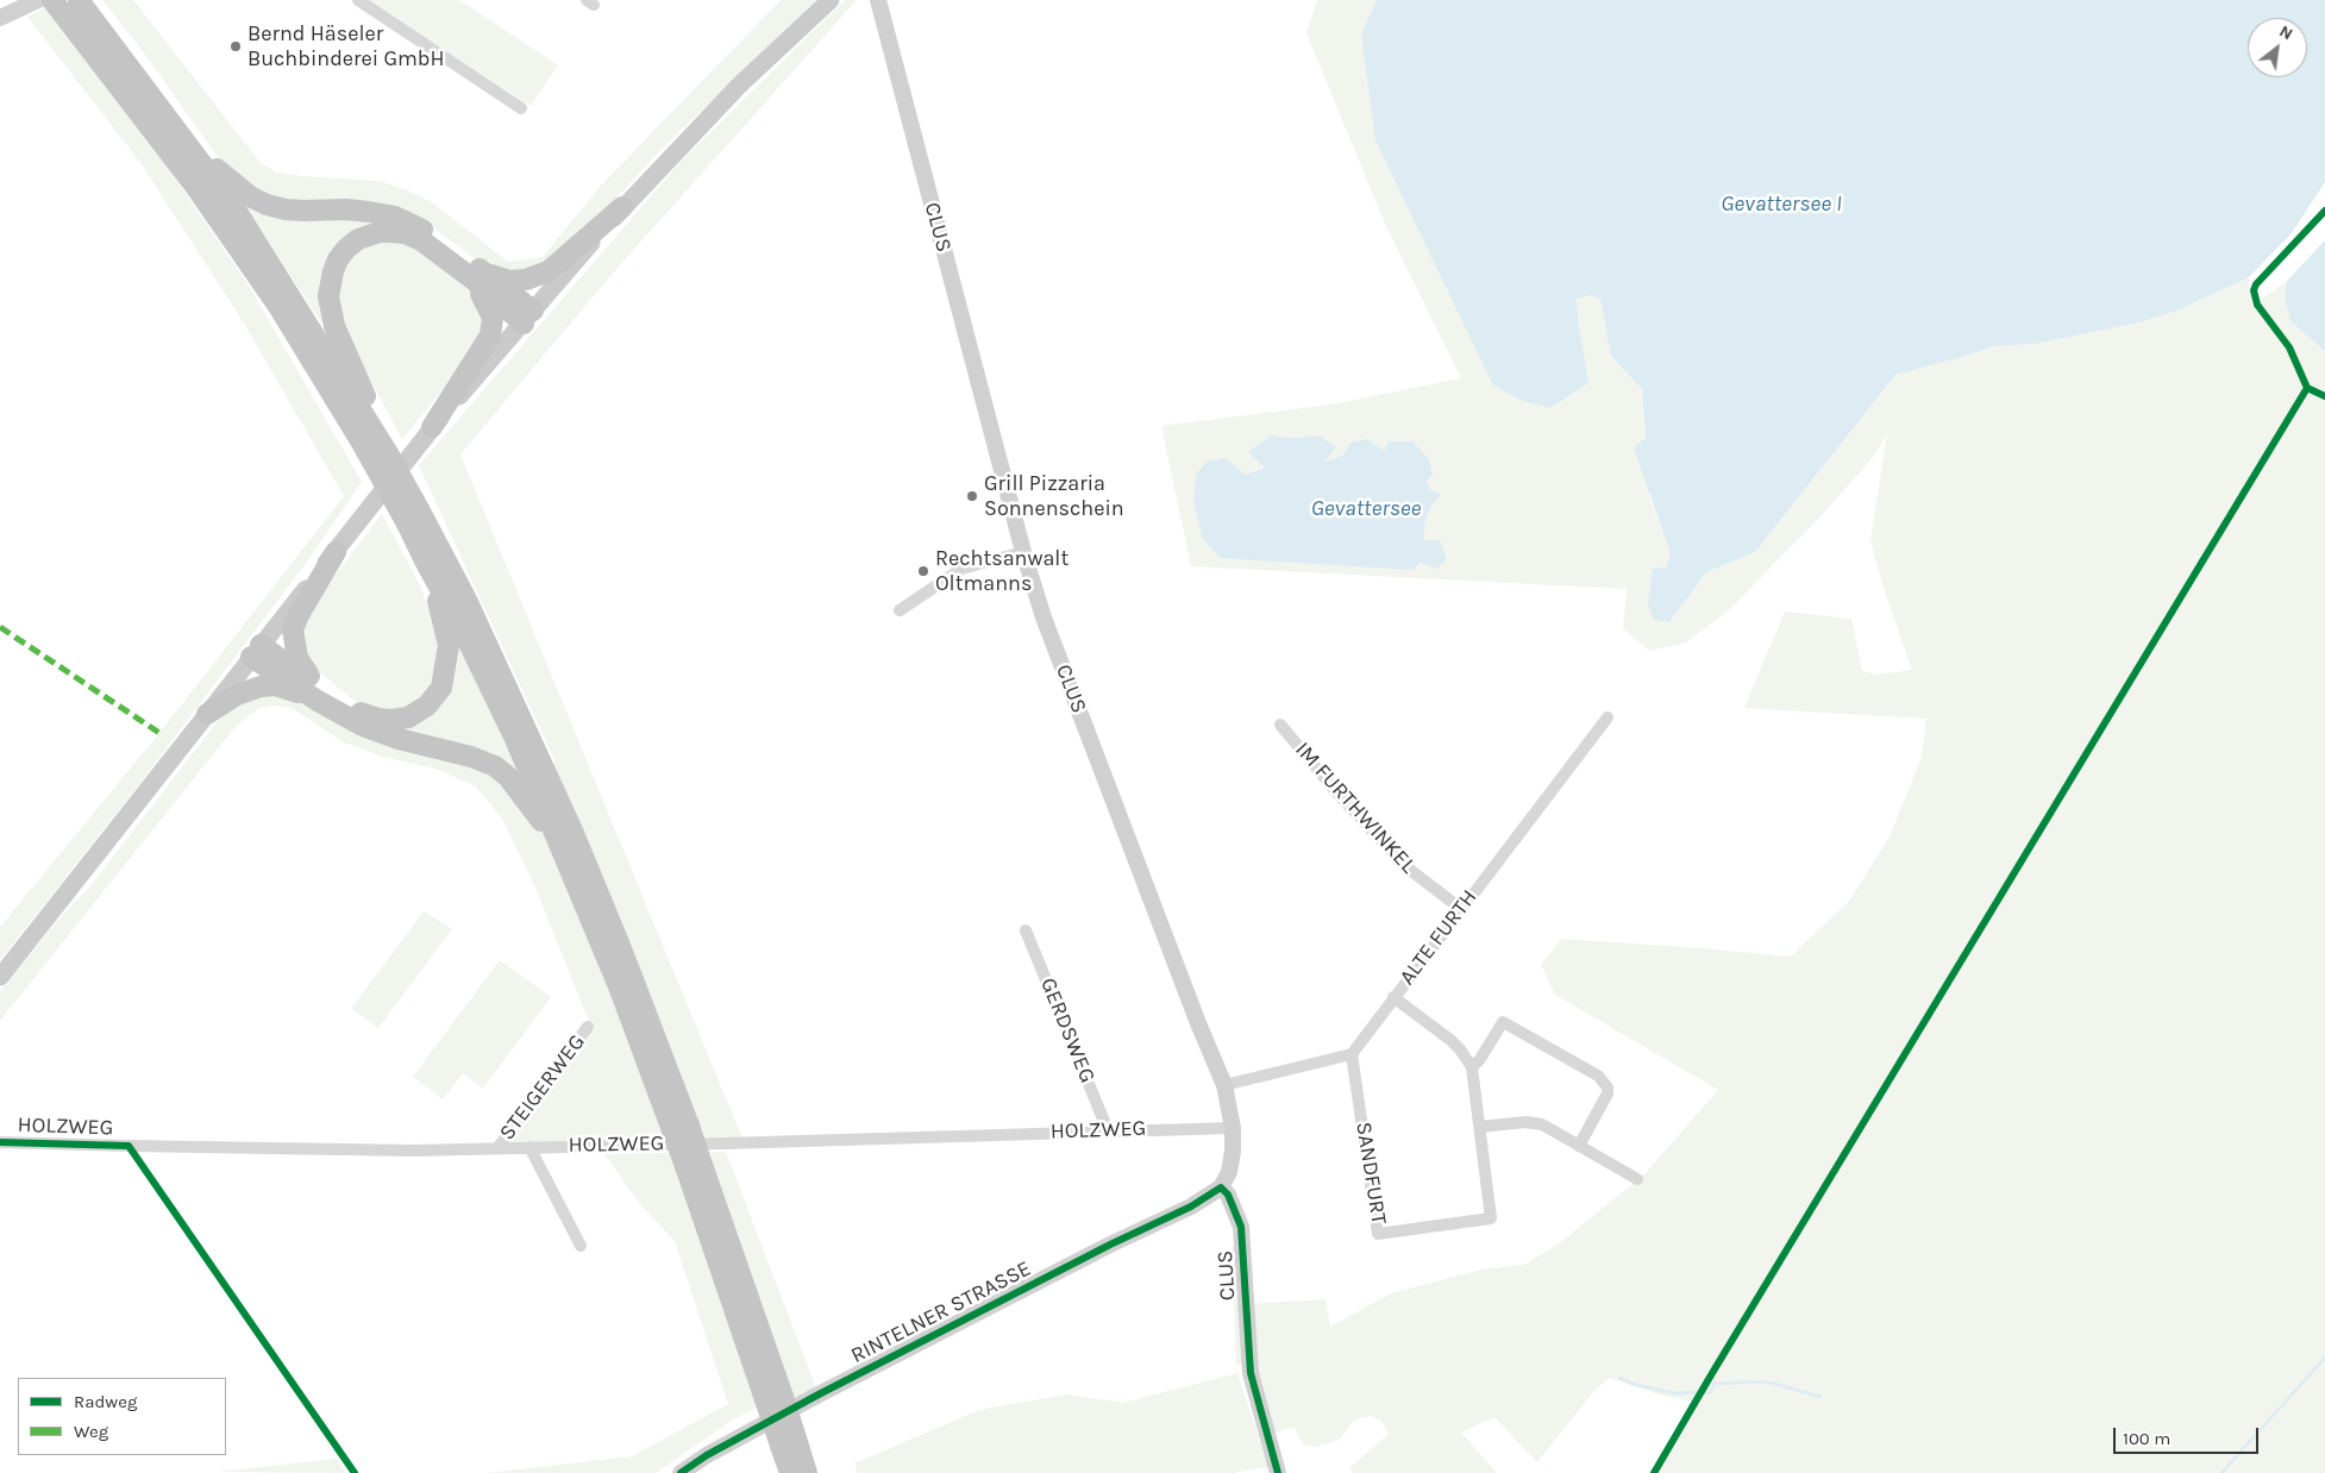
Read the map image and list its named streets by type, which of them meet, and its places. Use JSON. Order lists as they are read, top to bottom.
{
  "streets": {
    "main road": ["CLUS", "RINTELNER STRASSE"],
    "street": [
      "IM FURTHWINKEL",
      "ALTE FURTH",
      "GERDSWEG",
      "STEIGERWEG",
      "HOLZWEG",
      "SANDFURT"
    ]
  },
  "crossings": [
    ["CLUS", "HOLZWEG"],
    ["CLUS", "RINTELNER STRASSE"],
    ["IM FURTHWINKEL", "ALTE FURTH"],
    ["ALTE FURTH", "SANDFURT"],
    ["GERDSWEG", "HOLZWEG"],
    ["STEIGERWEG", "HOLZWEG"]
  ],
  "water": ["Gevattersee I", "Gevattersee"],
  "places": ["Bernd Häseler Buchbinderei GmbH", "Grill Pizzaria Sonnenschein", "Rechtsanwalt Oltmanns"],
  "legend": ["Radweg", "Weg"],
  "scale_bar": "100 m",
  "north": "top right"
}
